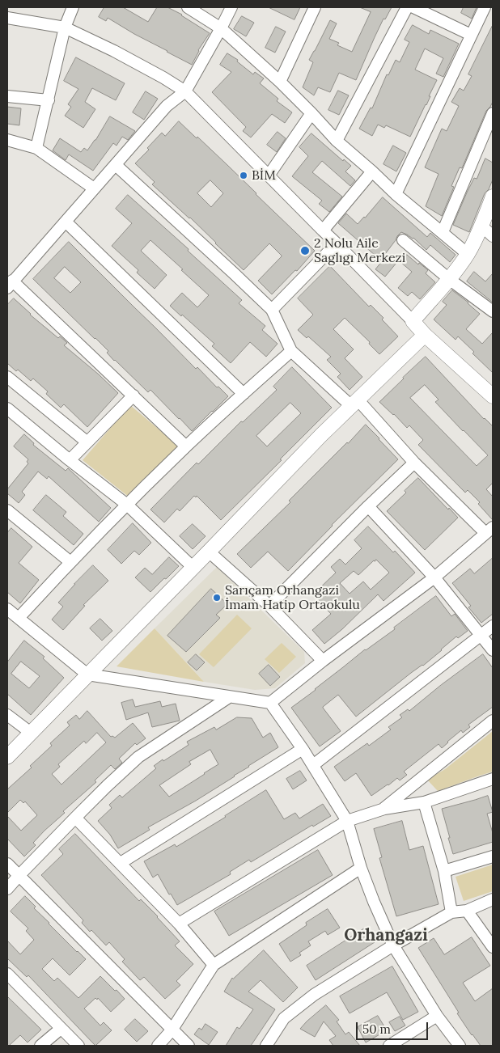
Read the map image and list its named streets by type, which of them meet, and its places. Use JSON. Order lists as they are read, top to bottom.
{
  "districts": ["Orhangazi"],
  "places": ["BİM", "2 Nolu Aile Saglıgı Merkezi", "Sarıçam Orhangazi İmam Hatip Ortaokulu"],
  "scale_bar": "50 m"
}
